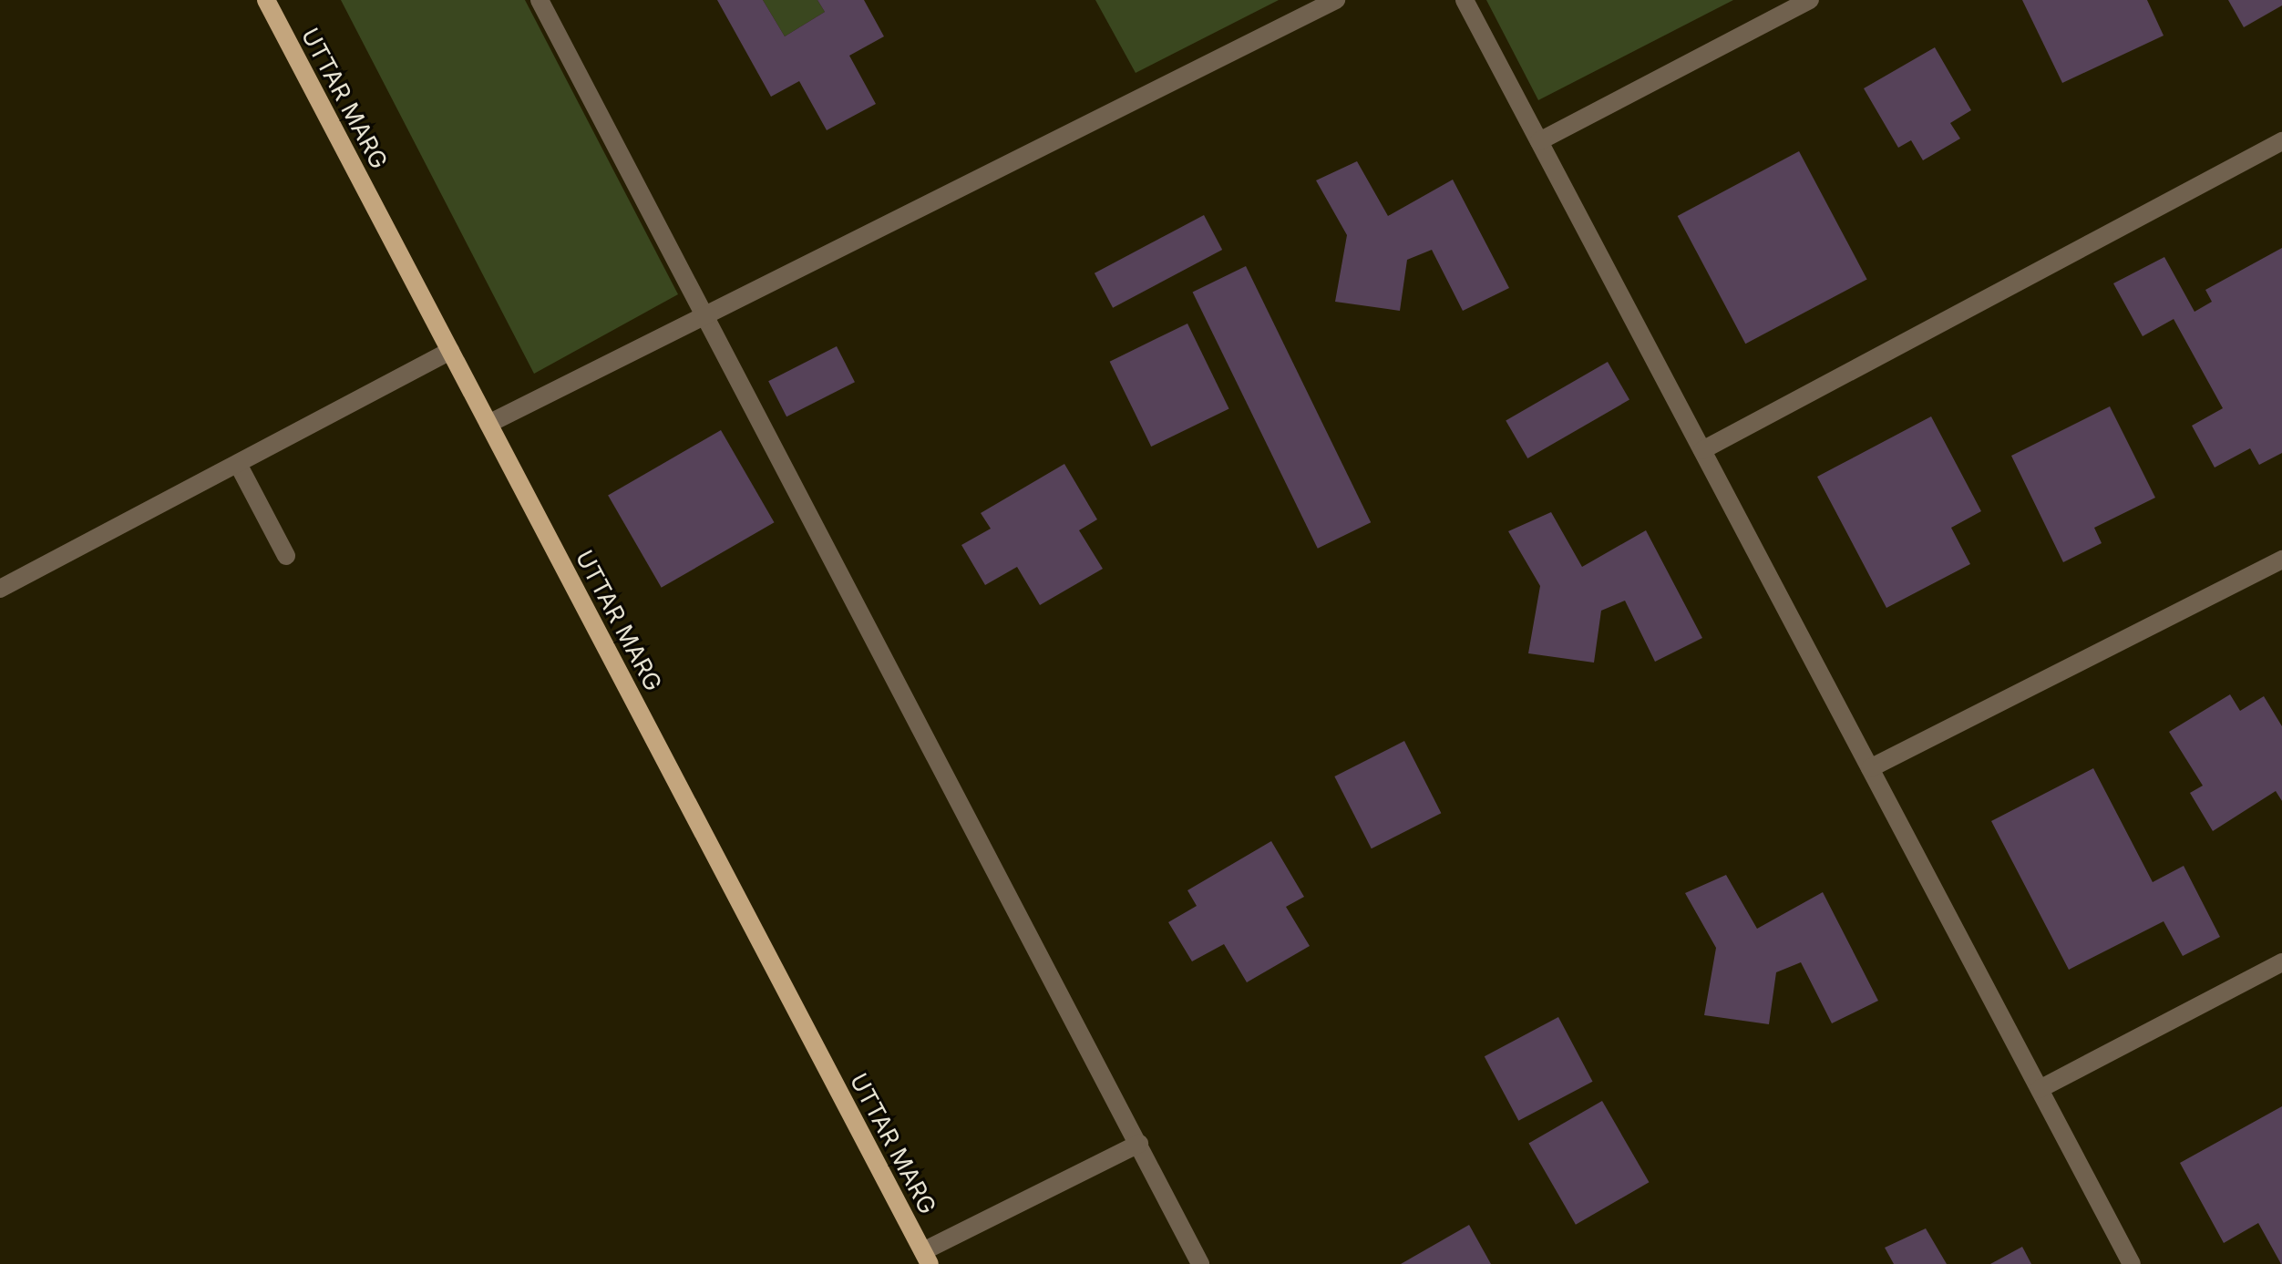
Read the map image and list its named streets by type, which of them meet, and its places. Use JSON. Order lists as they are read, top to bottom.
{
  "streets": {
    "main road": ["UTTAR MARG"]
  }
}
